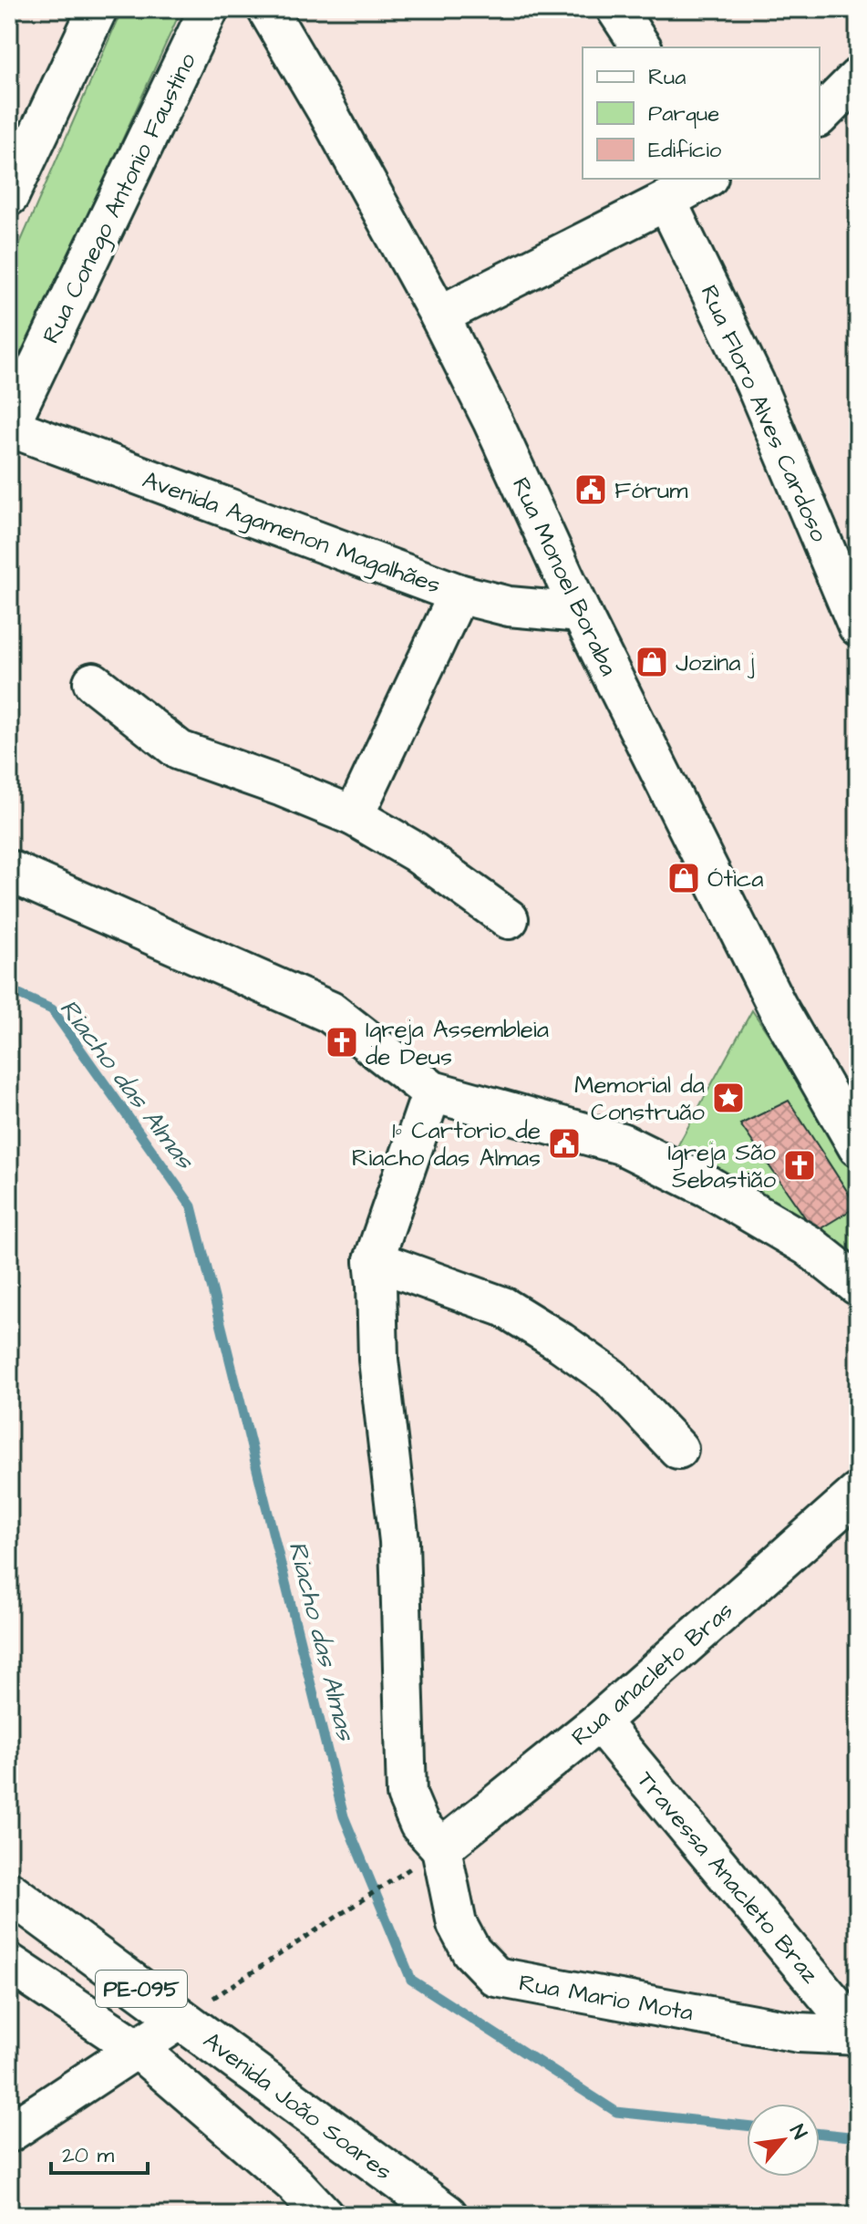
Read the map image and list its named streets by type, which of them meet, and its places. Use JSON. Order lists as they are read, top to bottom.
{
  "streets": {
    "street": [
      "Rua Conego Antonio Faustino",
      "Rua Floro Alves Cardoso",
      "Avenida Agamenon Magalhães",
      "Rua Monoel Boraba",
      "Rua anacleto Bras",
      "Travessa Anacleto Braz",
      "PE-095",
      "Rua Mario Mota",
      "Avenida João Soares"
    ]
  },
  "crossings": [
    ["Rua Conego Antonio Faustino", "Avenida Agamenon Magalhães"],
    ["Avenida Agamenon Magalhães", "Rua Monoel Boraba"],
    ["Rua anacleto Bras", "Travessa Anacleto Braz"],
    ["Rua anacleto Bras", "Rua Mario Mota"],
    ["Travessa Anacleto Braz", "Rua Mario Mota"]
  ],
  "water": ["Riacho das Almas"],
  "places": {
    "public building": ["Fórum", "1º Cartorio de Riacho das Almas"],
    "shop": ["Jozina j", "Ótica"],
    "church": ["Igreja Assembleia de Deus", "Igreja São Sebastião"],
    "place": ["Memorial da Construão"]
  },
  "legend": ["Rua", "Parque", "Edifício"],
  "scale_bar": "20 m",
  "north": "top right"
}
